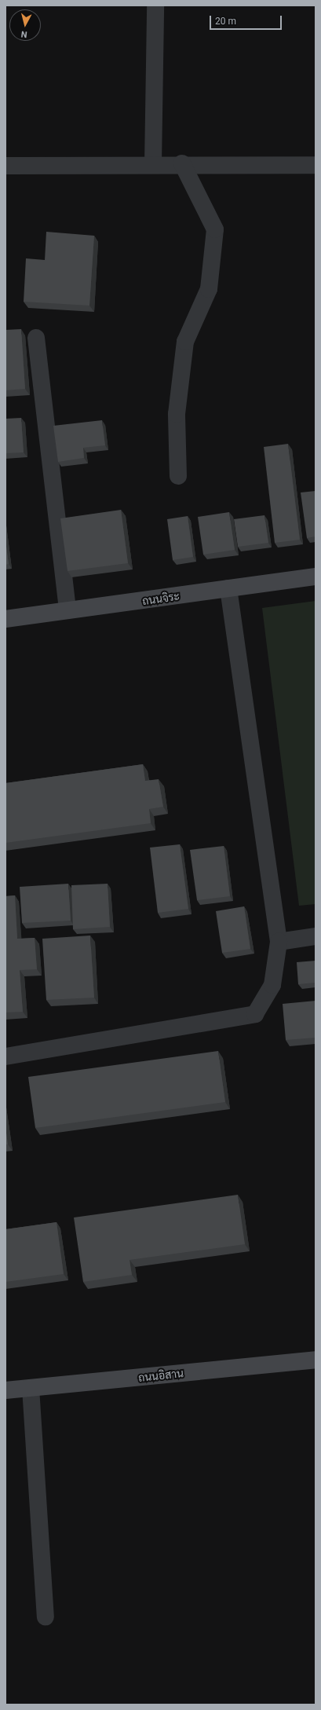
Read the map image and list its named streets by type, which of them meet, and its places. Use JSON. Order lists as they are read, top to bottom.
{
  "streets": {
    "main road": ["ถนนจิระ", "ถนนอิสาน"]
  },
  "scale_bar": "20 m",
  "north": "bottom"
}
